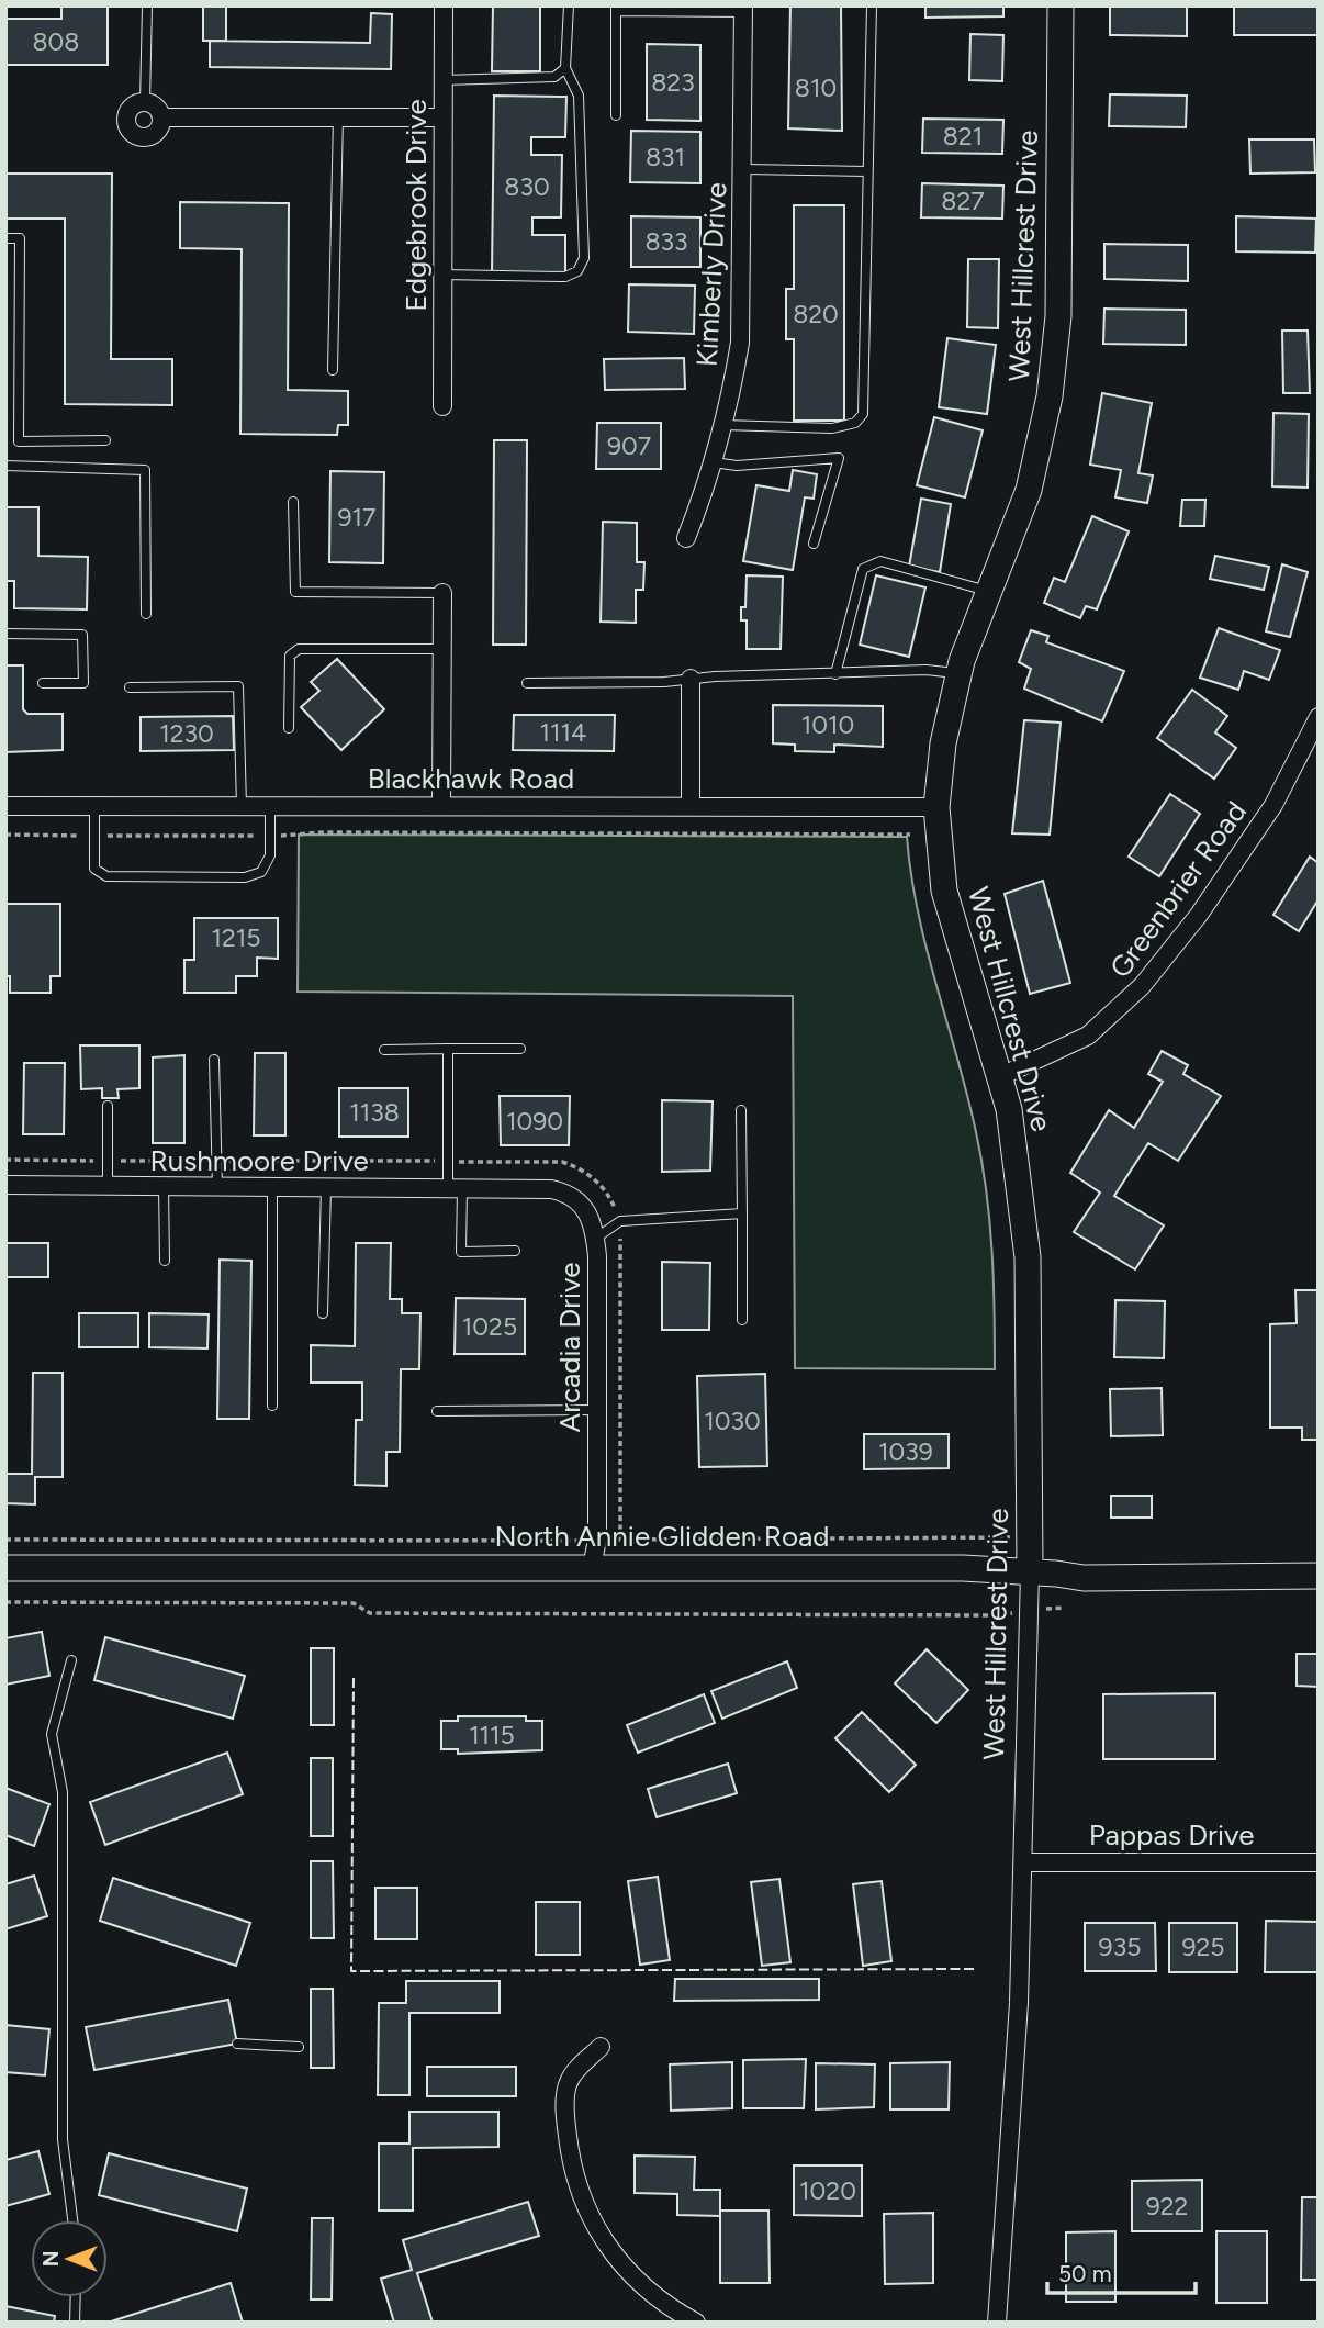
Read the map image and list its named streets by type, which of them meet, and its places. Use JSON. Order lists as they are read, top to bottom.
{
  "streets": {
    "street": [
      "Edgebrook Drive",
      "West Hillcrest Drive",
      "Kimberly Drive",
      "Blackhawk Road",
      "Greenbrier Road",
      "Rushmoore Drive",
      "Arcadia Drive",
      "North Annie Glidden Road",
      "Pappas Drive"
    ]
  },
  "crossings": [
    ["West Hillcrest Drive", "Blackhawk Road"],
    ["West Hillcrest Drive", "Greenbrier Road"],
    ["West Hillcrest Drive", "North Annie Glidden Road"],
    ["West Hillcrest Drive", "Pappas Drive"],
    ["Rushmoore Drive", "Arcadia Drive"],
    ["Arcadia Drive", "North Annie Glidden Road"]
  ],
  "house_numbers": [
    "808",
    "823",
    "810",
    "821",
    "831",
    "830",
    "827",
    "833",
    "820",
    "907",
    "917",
    "1010",
    "1114",
    "1230",
    "1215",
    "1138",
    "1090",
    "1025",
    "1030",
    "1039",
    "1115",
    "935",
    "925",
    "1020",
    "922"
  ],
  "scale_bar": "50 m",
  "north": "left"
}
